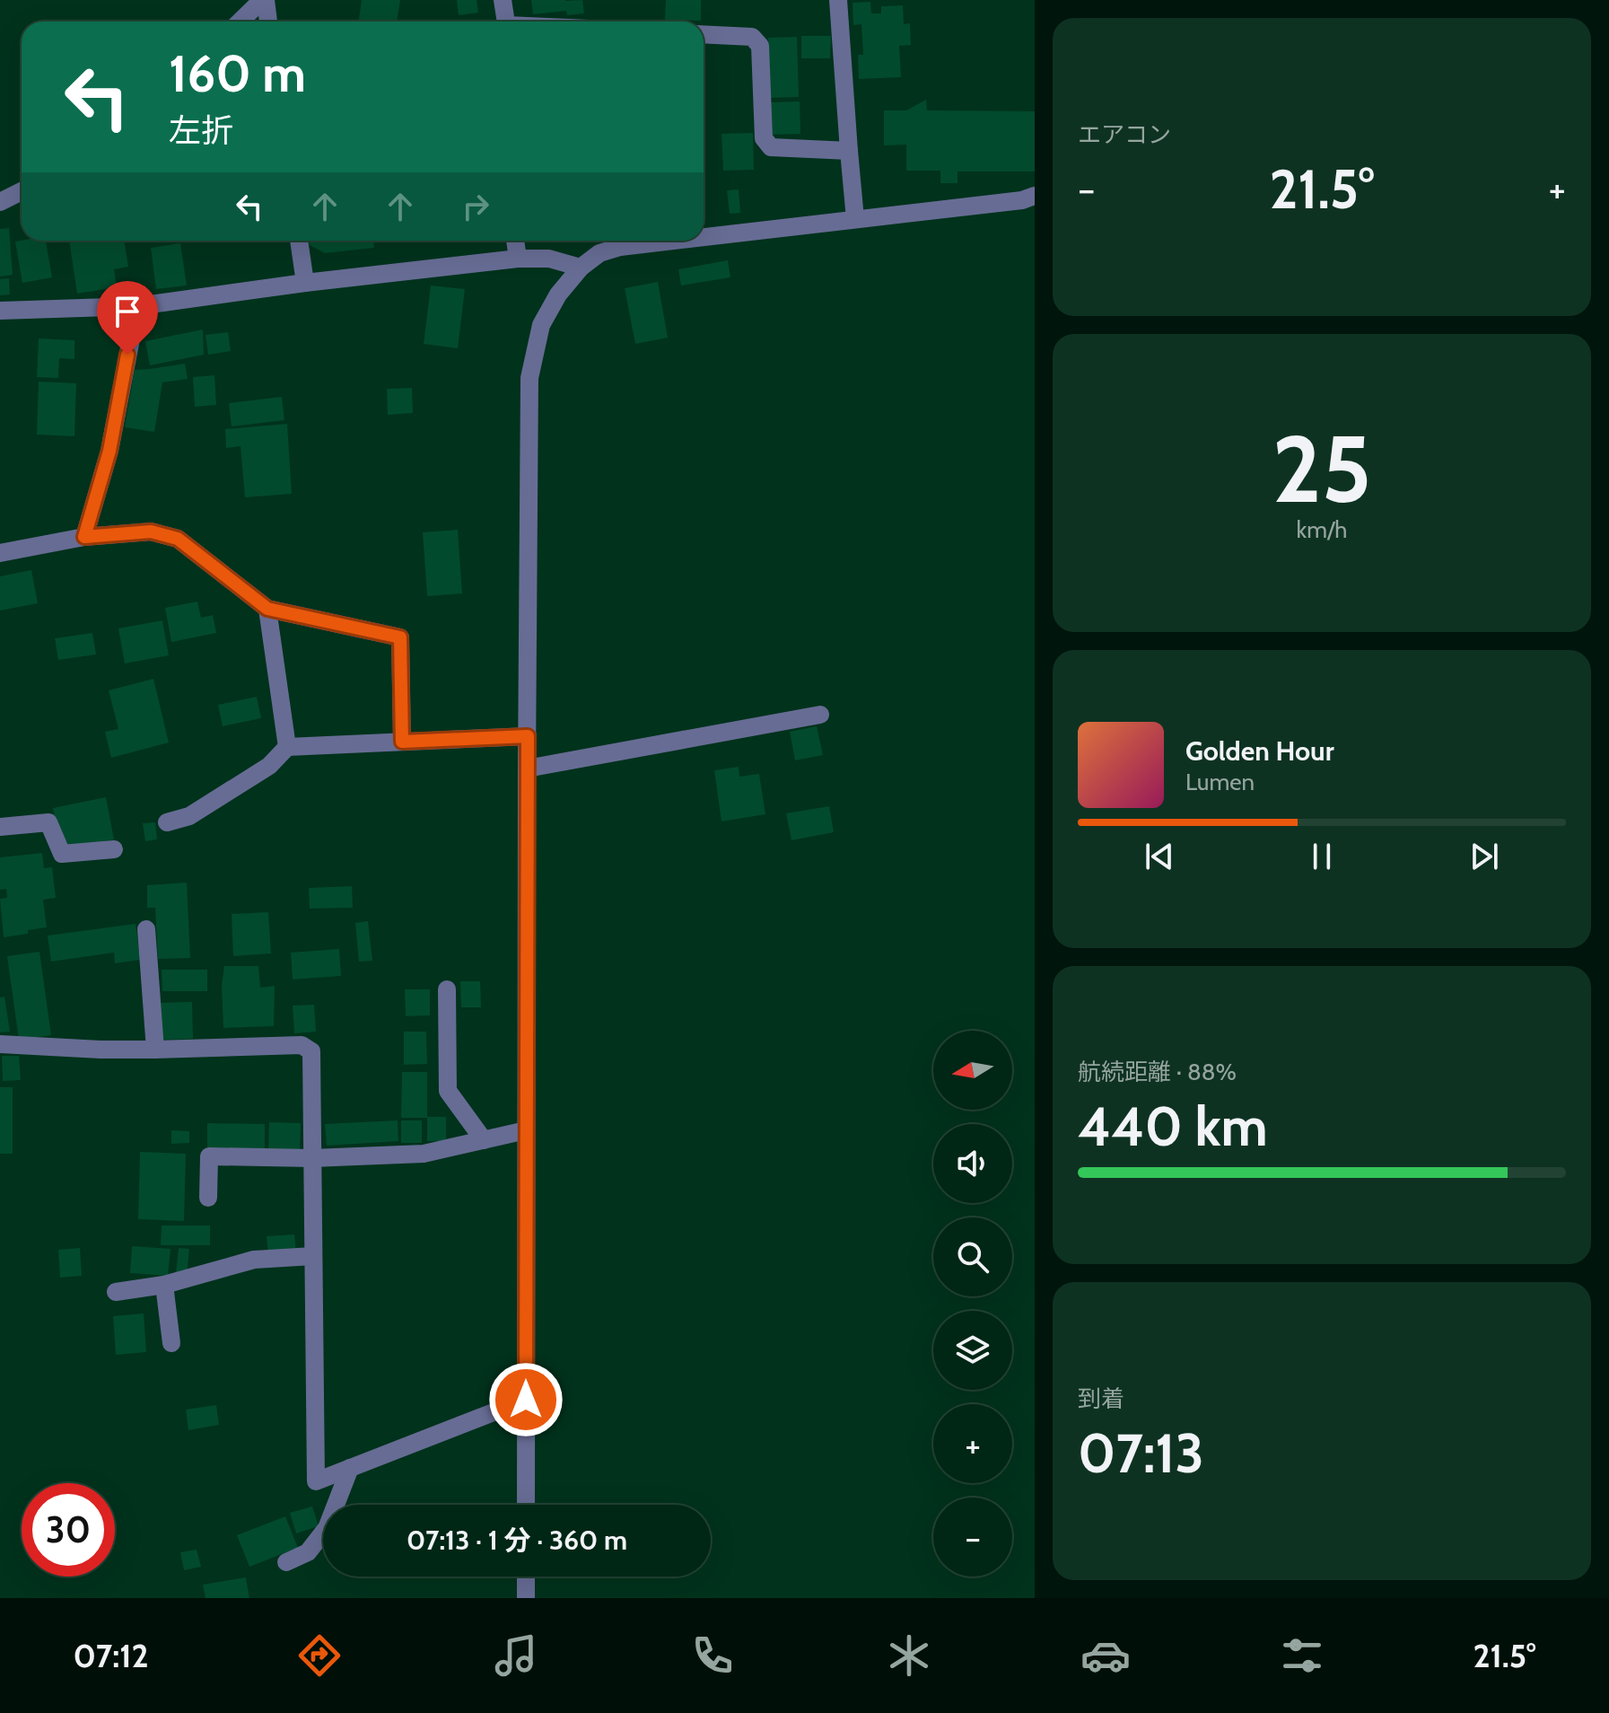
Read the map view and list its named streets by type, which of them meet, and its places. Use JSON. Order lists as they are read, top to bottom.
{
  "north": "left",
  "page": {
    "tile": [
      "エアコン",
      ["25", "km/h"],
      ["航続距離 · 88%", "440 km"],
      ["到着", "07:13"]
    ],
    "turn": ["160 m", "左折"],
    "heat": ["−", "21.5°", "+"],
    "song": ["Golden Hour", "Lumen"],
    "map_buttons": ["+", "−"],
    "limit": "30",
    "trip": "07:13 · 1 分 · 360 m",
    "tabs": ["07:12", "21.5°"]
  }
}
